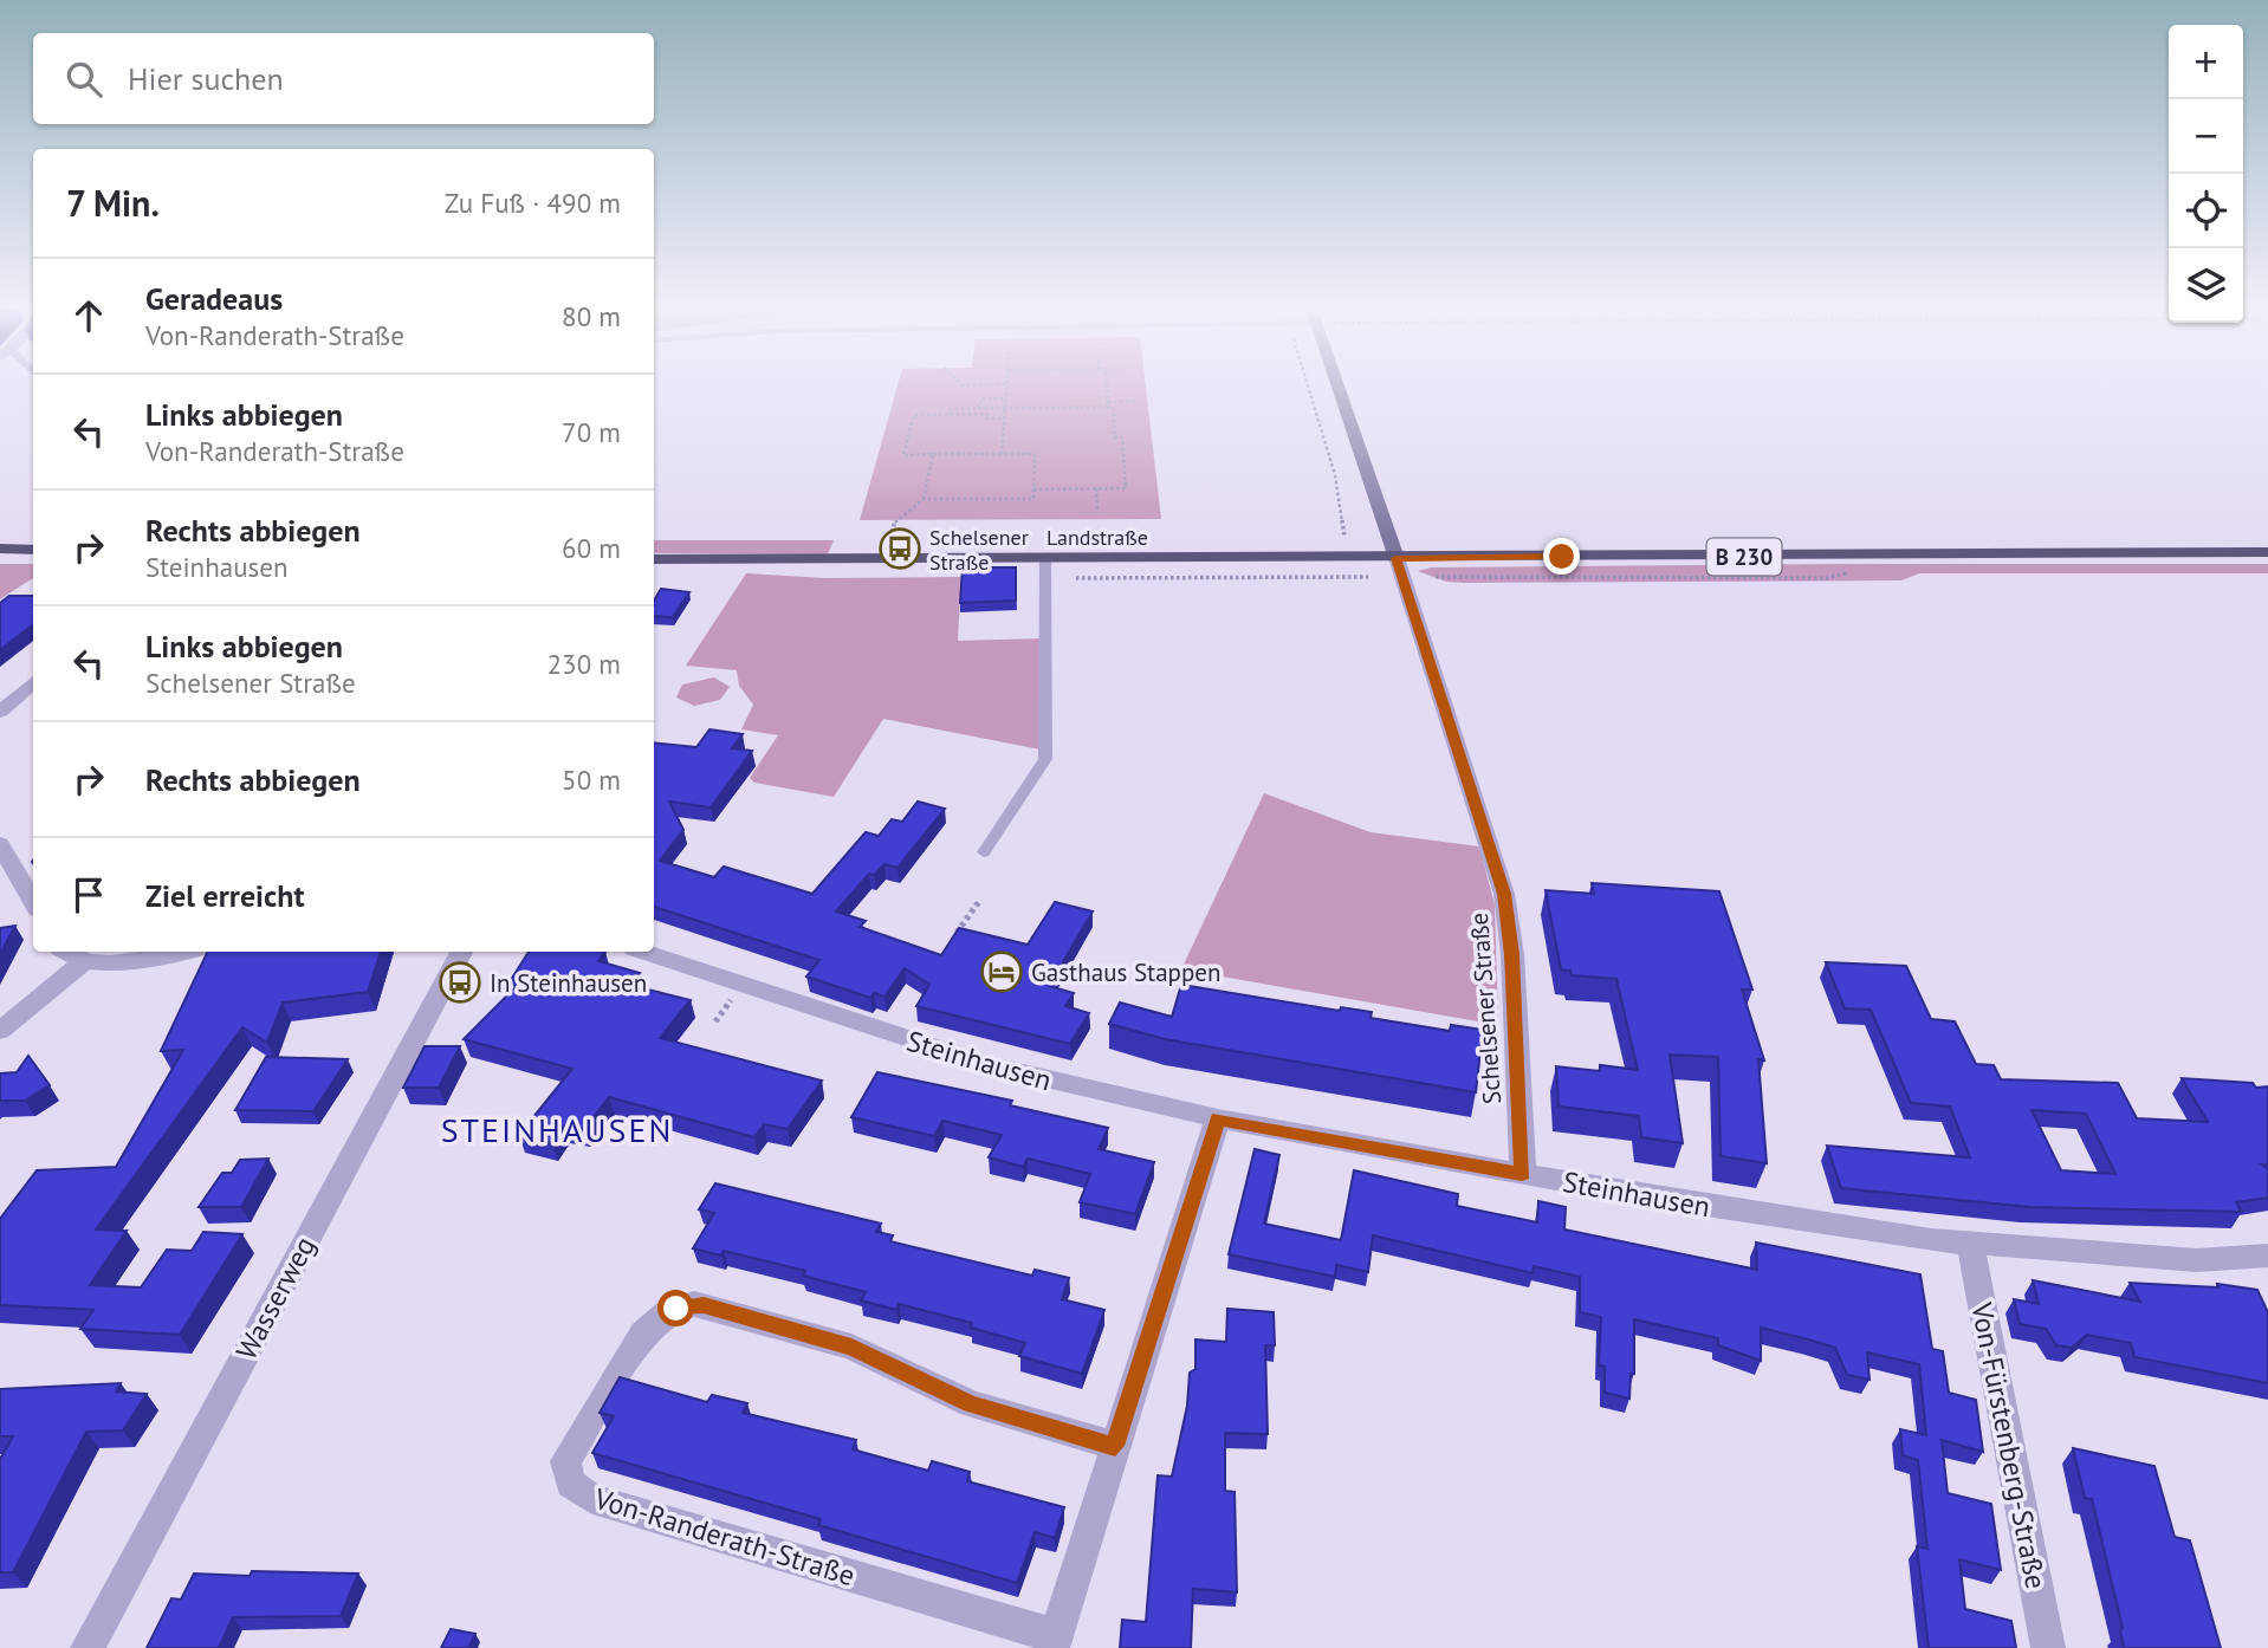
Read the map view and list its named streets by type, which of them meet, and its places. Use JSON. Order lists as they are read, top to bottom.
{
  "streets": {
    "main road": ["Landstraße", "B 230"],
    "street": [
      "Schelsener Straße",
      "Steinhausen",
      "Wasserweg",
      "Von-Fürstenberg-Straße",
      "Von-Randerath-Straße"
    ]
  },
  "crossings": [
    ["Landstraße", "B 230"],
    ["Landstraße", "Schelsener Straße"],
    ["B 230", "Schelsener Straße"],
    ["Schelsener Straße", "Steinhausen"],
    ["Steinhausen", "Von-Fürstenberg-Straße"],
    ["Steinhausen", "Von-Randerath-Straße"]
  ],
  "districts": ["STEINHAUSEN"],
  "places": {
    "bus stop": ["Schelsener Straße", "In Steinhausen"],
    "hotel": ["Gasthaus Stappen"]
  },
  "page": {
    "map_buttons": ["+", "−"],
    "search": "Hier suchen",
    "heading": ["7 Min.", "Zu Fuß · 490 m"],
    "list": [
      ["Geradeaus", "Von-Randerath-Straße", "80 m"],
      ["Links abbiegen", "Von-Randerath-Straße", "70 m"],
      ["Rechts abbiegen", "Steinhausen", "60 m"],
      ["Links abbiegen", "Schelsener Straße", "230 m"],
      ["Rechts abbiegen", "50 m"],
      "Ziel erreicht"
    ]
  }
}
